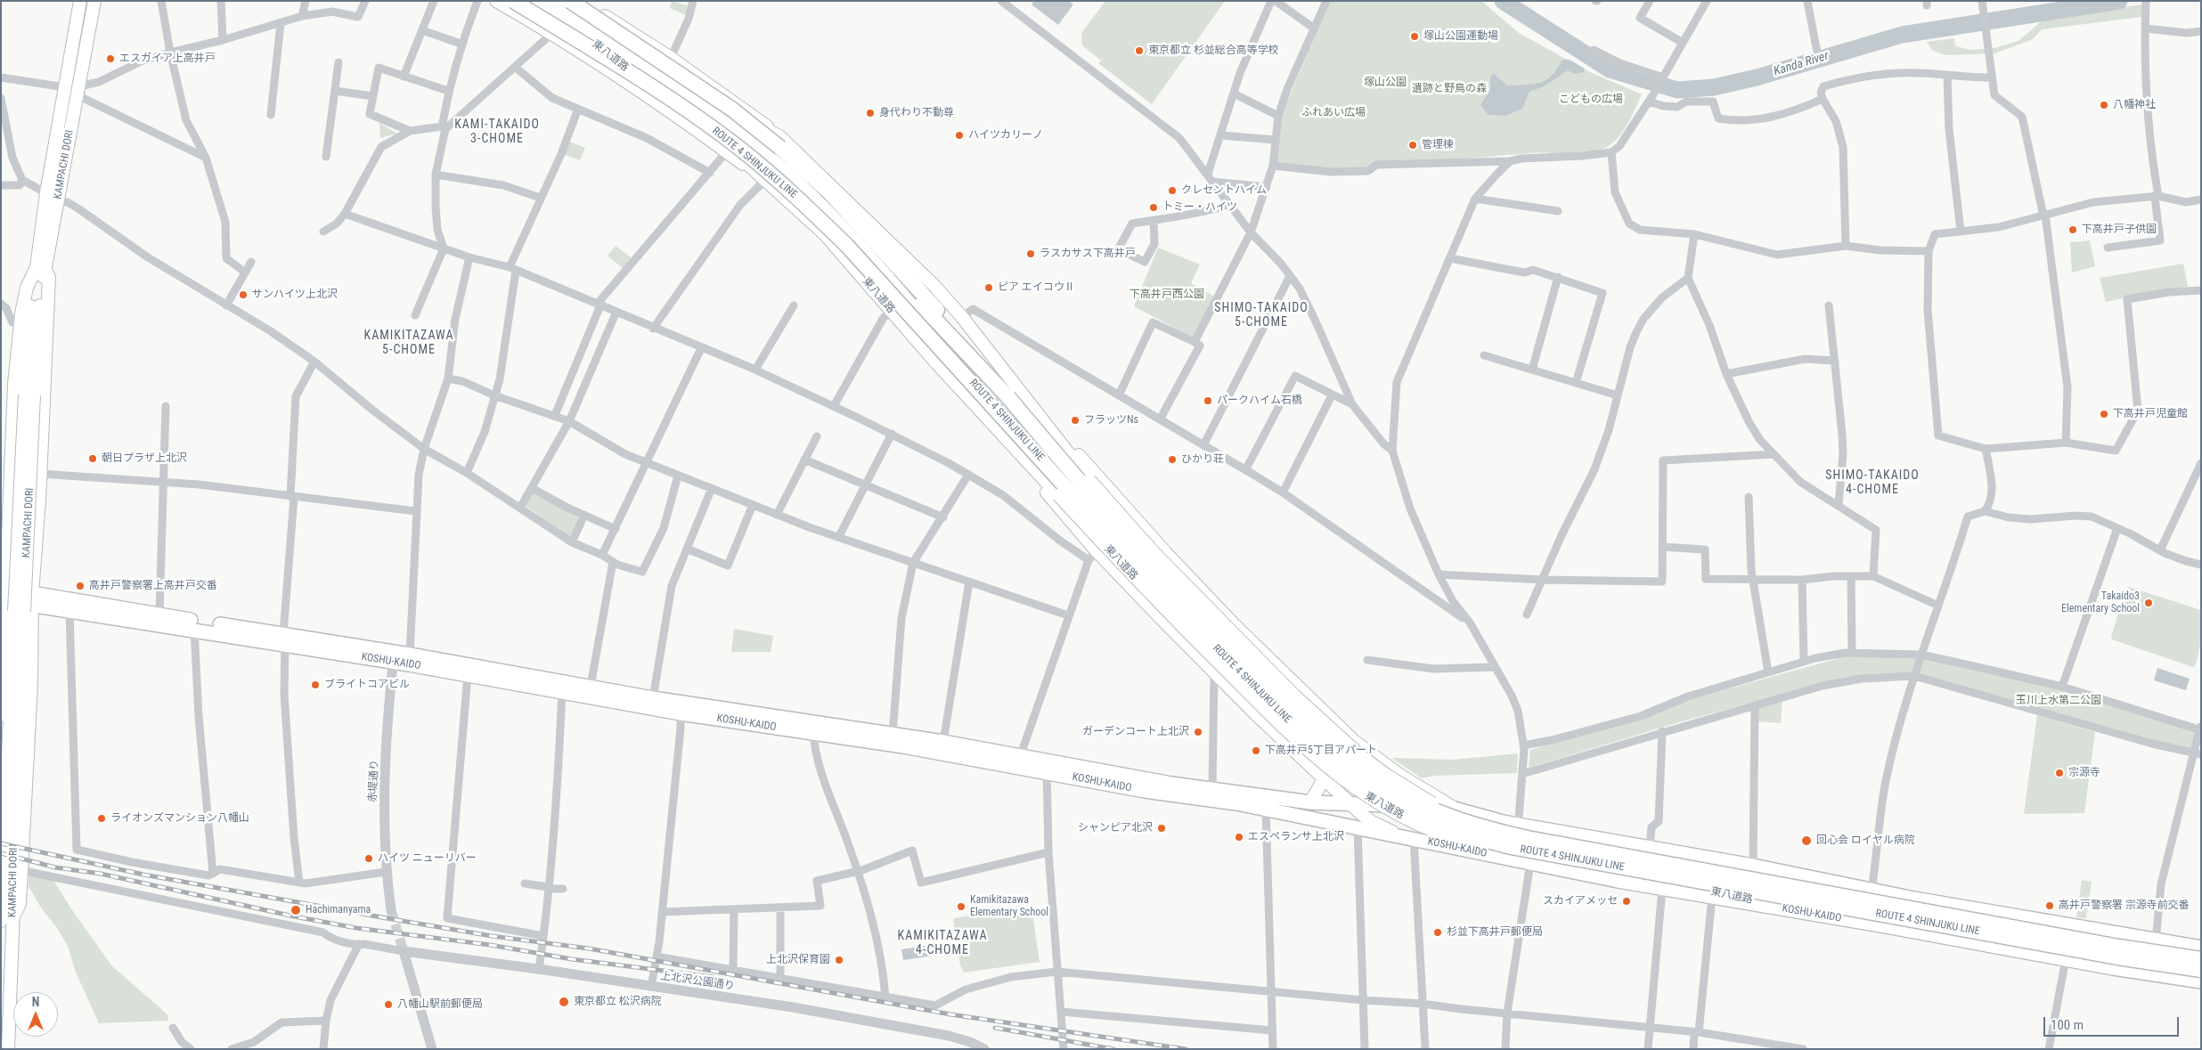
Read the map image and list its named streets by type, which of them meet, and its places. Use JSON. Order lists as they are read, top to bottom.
{
  "streets": {
    "highway": ["ROUTE 4 SHINJUKU LINE", "KOSHU-KAIDO"],
    "main road": ["東八道路", "KAMPACHI DORI"],
    "street": ["赤堤通り", "上北沢公園通り"]
  },
  "crossings": [
    ["東八道路", "KOSHU-KAIDO"],
    ["KOSHU-KAIDO", "赤堤通り"]
  ],
  "districts": [
    "KAMI-TAKAIDO 3-CHOME",
    "SHIMO-TAKAIDO 5-CHOME",
    "KAMIKITAZAWA 5-CHOME",
    "SHIMO-TAKAIDO 4-CHOME",
    "KAMIKITAZAWA 4-CHOME"
  ],
  "water": ["Kanda River"],
  "parks": [
    "塚山公園",
    "遺跡と野鳥の森",
    "こどもの広場",
    "ふれあい広場",
    "下高井戸西公園",
    "玉川上水第二公園"
  ],
  "places": [
    "塚山公園運動場",
    "東京都立 杉並総合高等学校",
    "エスガイア上高井戸",
    "八幡神社",
    "身代わり不動尊",
    "ハイツカリーノ",
    "管理棟",
    "クレセントハイム",
    "トミー・ハイツ",
    "下高井戸子供園",
    "ラスカサス下高井戸",
    "ピア エイコウⅡ",
    "サンハイツ上北沢",
    "パークハイム石橋",
    "下高井戸児童館",
    "フラッツNs",
    "朝日プラザ上北沢",
    "ひかり荘",
    "高井戸警察署上高井戸交番",
    "Takaido3 Elementary School",
    "ブライトコアビル",
    "ガーデンコート上北沢",
    "下高井戸5丁目アパート",
    "宗源寺",
    "ライオンズマンション八幡山",
    "シャンピア北沢",
    "エスペランサ上北沢",
    "回心会 ロイヤル病院",
    "ハイツ ニューリバー",
    "スカイアメッセ",
    "高井戸警察署 宗源寺前交番",
    "Kamikitazawa Elementary School",
    "Hachimanyama",
    "杉並下高井戸郵便局",
    "上北沢保育園",
    "東京都立 松沢病院",
    "八幡山駅前郵便局"
  ],
  "scale_bar": "100 m",
  "north": "top"
}
